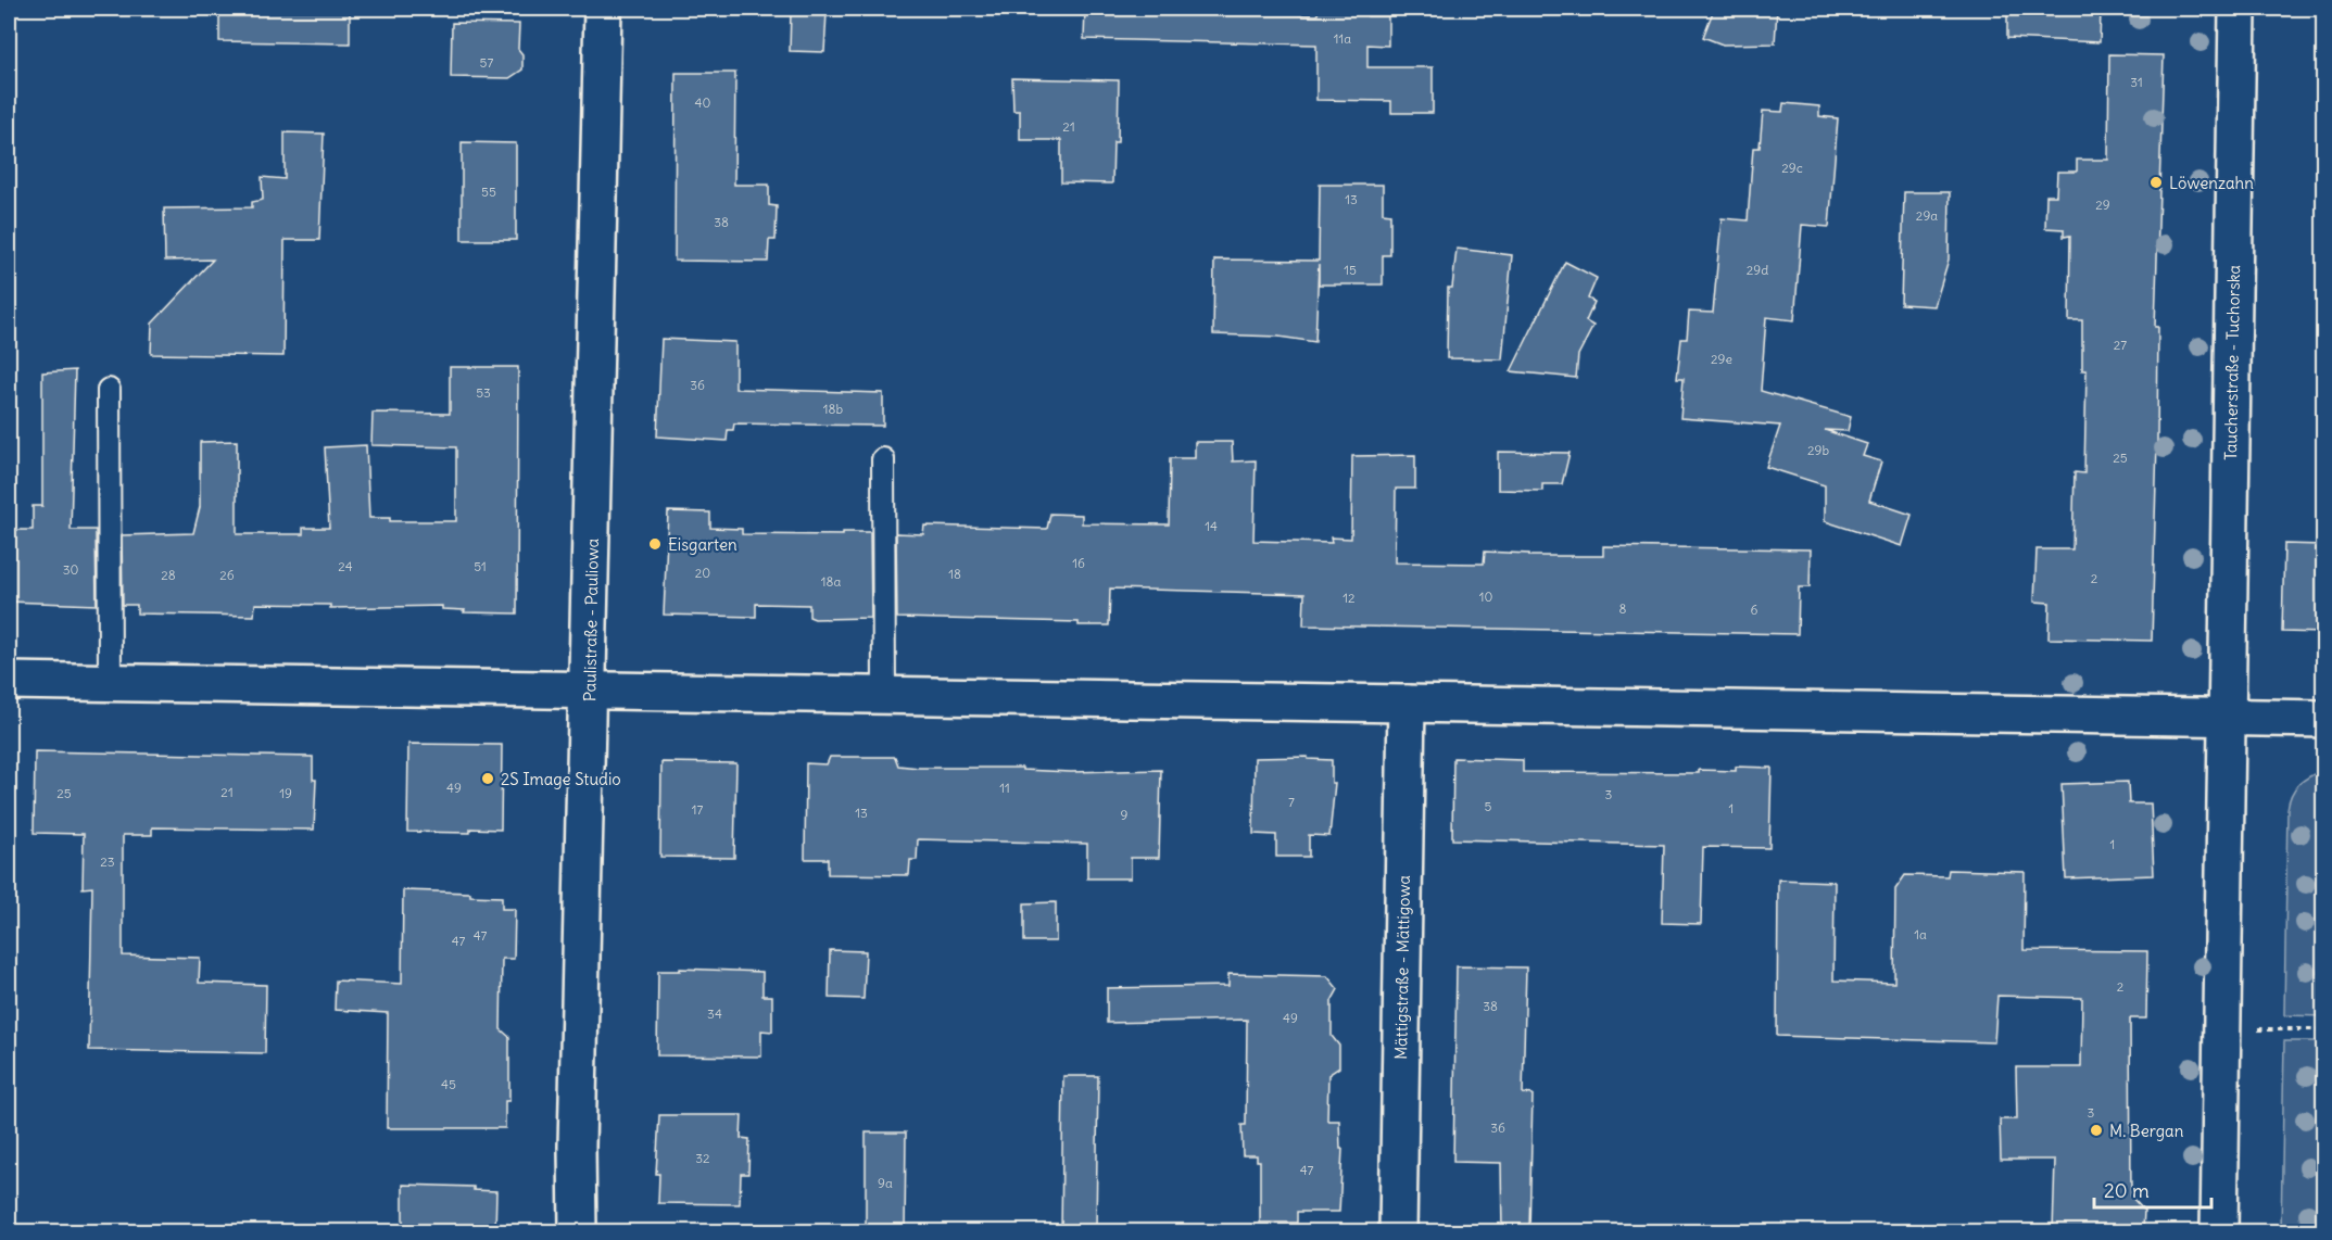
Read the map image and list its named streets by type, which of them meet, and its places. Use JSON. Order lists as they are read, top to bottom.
{
  "streets": {
    "street": ["Taucherstraße - Tuchorska", "Paulistraße - Pauliowa", "Mättigstraße - Mättigowa"]
  },
  "places": [
    "Löwenzahn",
    "Eisgarten",
    "2S Image Studio",
    "M. Bergan"
  ],
  "house_numbers": [
    "11a",
    "57",
    "31",
    "40",
    "21",
    "29c",
    "55",
    "13",
    "29",
    "29a",
    "38",
    "15",
    "29d",
    "27",
    "29e",
    "36",
    "53",
    "18b",
    "29b",
    "25",
    "14",
    "16",
    "24",
    "51",
    "30",
    "20",
    "18",
    "28",
    "26",
    "2",
    "18a",
    "10",
    "12",
    "8",
    "6",
    "49",
    "11",
    "21",
    "25",
    "19",
    "3",
    "7",
    "5",
    "1",
    "17",
    "13",
    "9",
    "1",
    "23",
    "1a",
    "47",
    "47",
    "2",
    "38",
    "34",
    "49",
    "45",
    "3",
    "36",
    "32",
    "47",
    "9a"
  ],
  "scale_bar": "20 m"
}
